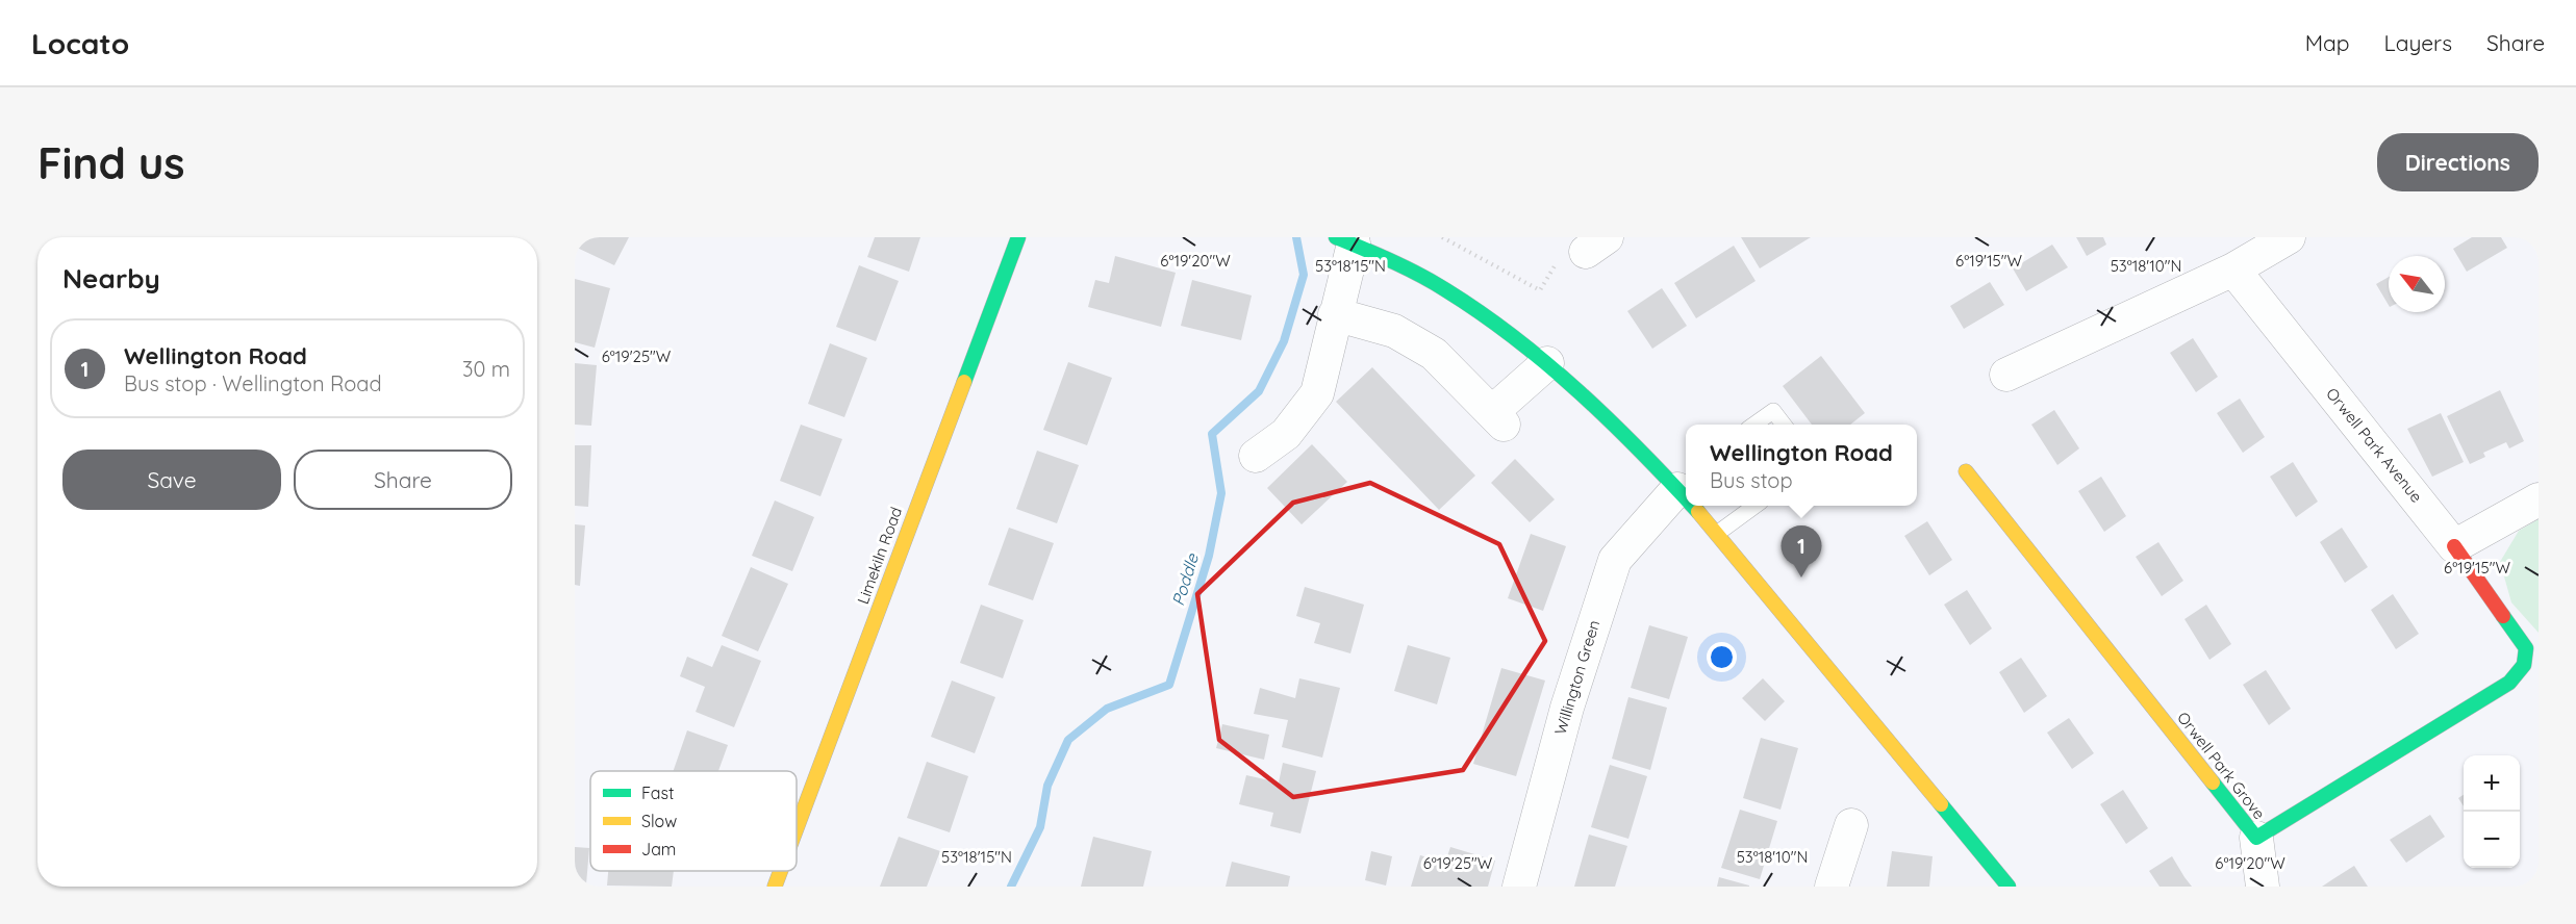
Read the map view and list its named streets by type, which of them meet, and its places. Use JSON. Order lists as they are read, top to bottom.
{
  "streets": {
    "street": [
      "Orwell Park Avenue",
      "Limekiln Road",
      "Willington Green",
      "Orwell Park Grove"
    ]
  },
  "crossings": [
    ["Orwell Park Avenue", "Orwell Park Grove"]
  ],
  "water": ["Poddle"],
  "legend": ["Fast", "Slow", "Jam"],
  "north": "top left",
  "page": {
    "header": "Locato",
    "nav": ["Map", "Layers", "Share"],
    "buttons": [
      "Directions",
      ["Save", "Share"]
    ],
    "title": "Find us",
    "heading": "Nearby",
    "list": [
      {
        "mark": "1",
        "name": "Wellington Road",
        "note": "Bus stop · Wellington Road",
        "value": "30 m"
      }
    ],
    "popup": ["Wellington Road", "Bus stop"],
    "pins": "1",
    "map_buttons": ["+", "−"]
  },
  "coordinates": [
    "6°19'20\"W",
    "6°19'15\"W",
    "53°18'10\"N",
    "53°18'15\"N",
    "6°19'25\"W"
  ]
}
